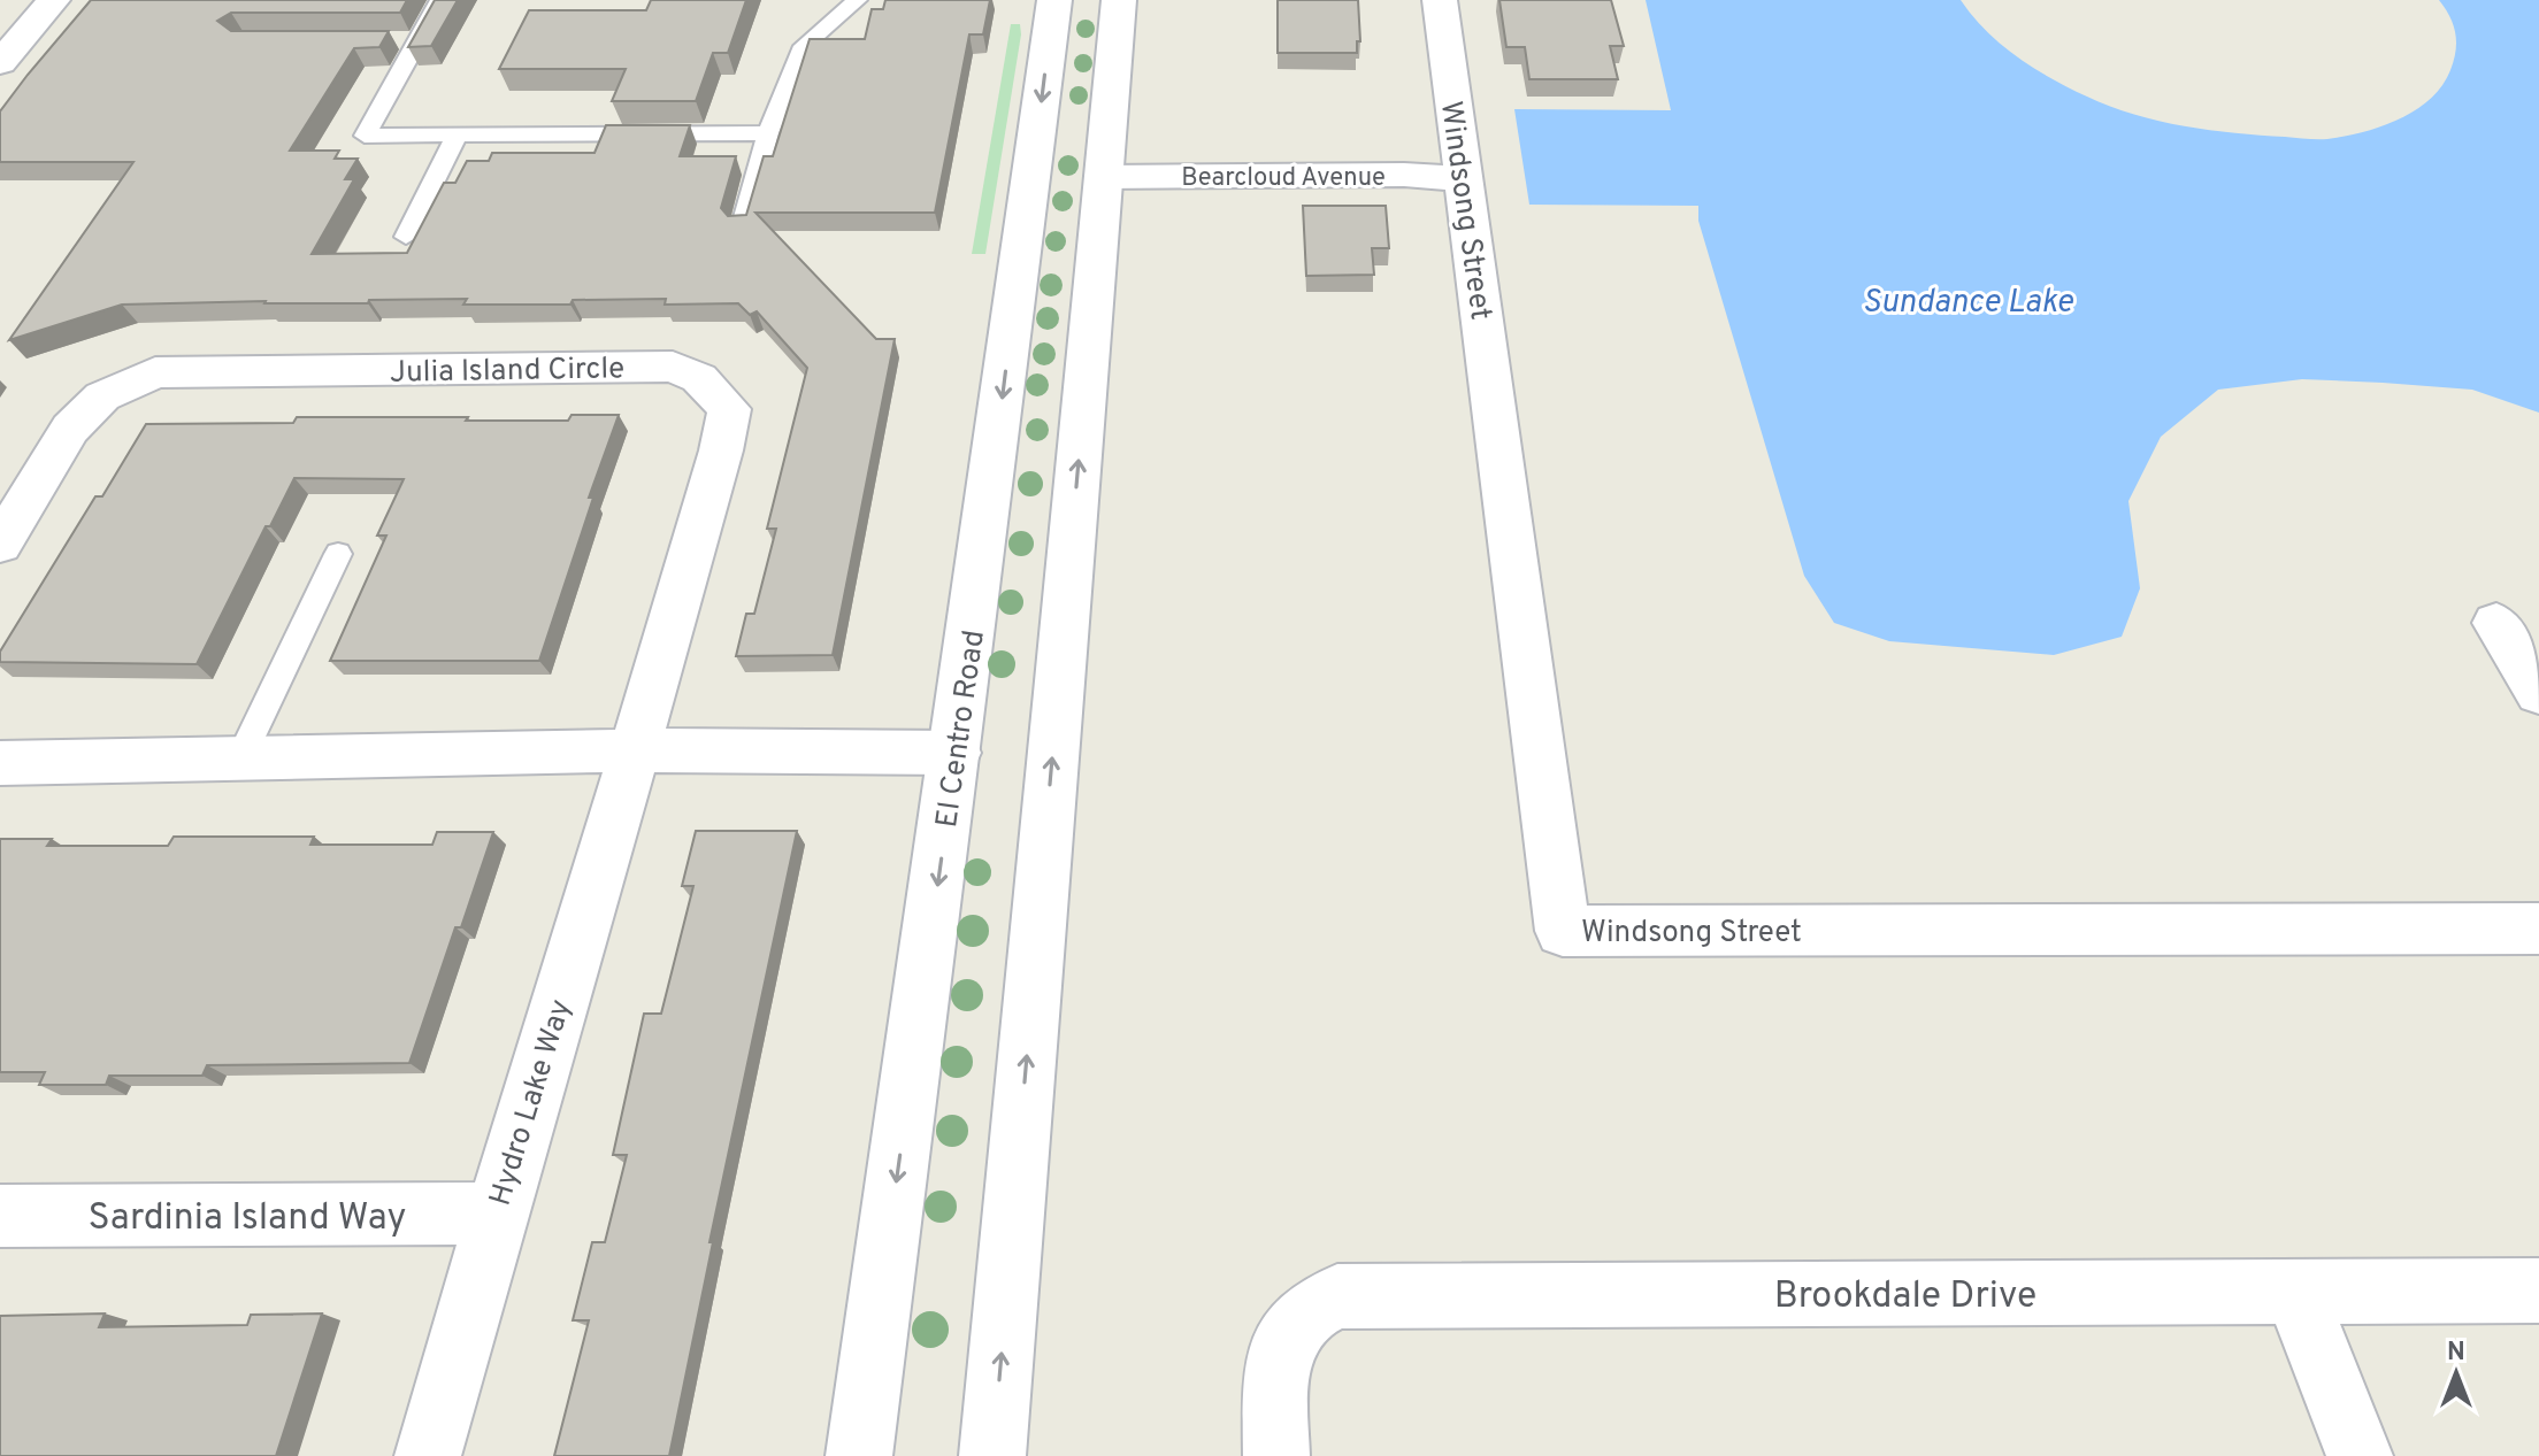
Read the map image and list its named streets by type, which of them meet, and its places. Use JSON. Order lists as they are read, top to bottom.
{
  "streets": {
    "street": [
      "Bearcloud Avenue",
      "Windsong Street",
      "Julia Island Circle",
      "El Centro Road",
      "Hydro Lake Way",
      "Sardinia Island Way",
      "Brookdale Drive"
    ]
  },
  "crossings": [
    ["Bearcloud Avenue", "Windsong Street"],
    ["Julia Island Circle", "Hydro Lake Way"],
    ["Hydro Lake Way", "Sardinia Island Way"]
  ],
  "water": ["Sundance Lake"],
  "north": "top"
}
